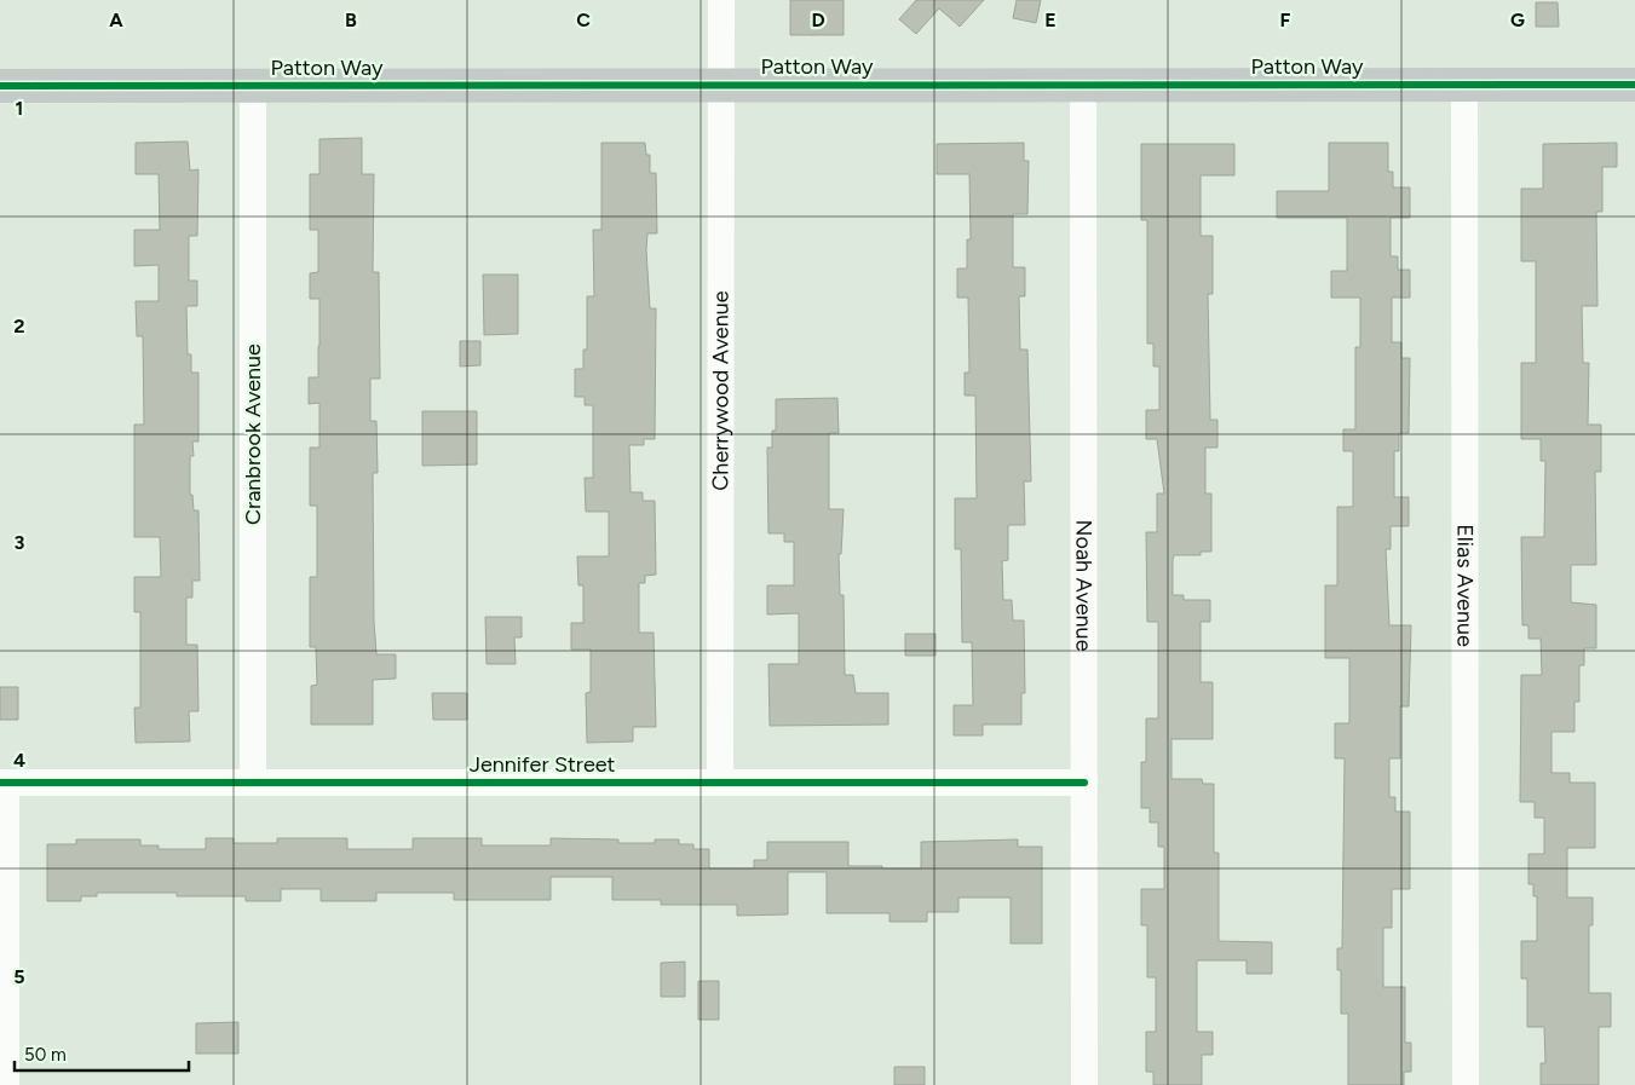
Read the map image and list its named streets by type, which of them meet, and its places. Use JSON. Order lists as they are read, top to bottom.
{
  "streets": {
    "street": [
      "Patton Way",
      "Cherrywood Avenue",
      "Cranbrook Avenue",
      "Elias Avenue",
      "Noah Avenue",
      "Jennifer Street"
    ]
  },
  "crossings": [
    ["Patton Way", "Cherrywood Avenue"],
    ["Patton Way", "Cranbrook Avenue"],
    ["Patton Way", "Elias Avenue"],
    ["Patton Way", "Noah Avenue"],
    ["Cherrywood Avenue", "Jennifer Street"],
    ["Cranbrook Avenue", "Jennifer Street"],
    ["Noah Avenue", "Jennifer Street"]
  ],
  "scale_bar": "50 m",
  "grid": {
    "columns": [
      "A",
      "B",
      "C",
      "D",
      "E",
      "F",
      "G"
    ],
    "rows": [
      "1",
      "2",
      "3",
      "4",
      "5"
    ]
  }
}
